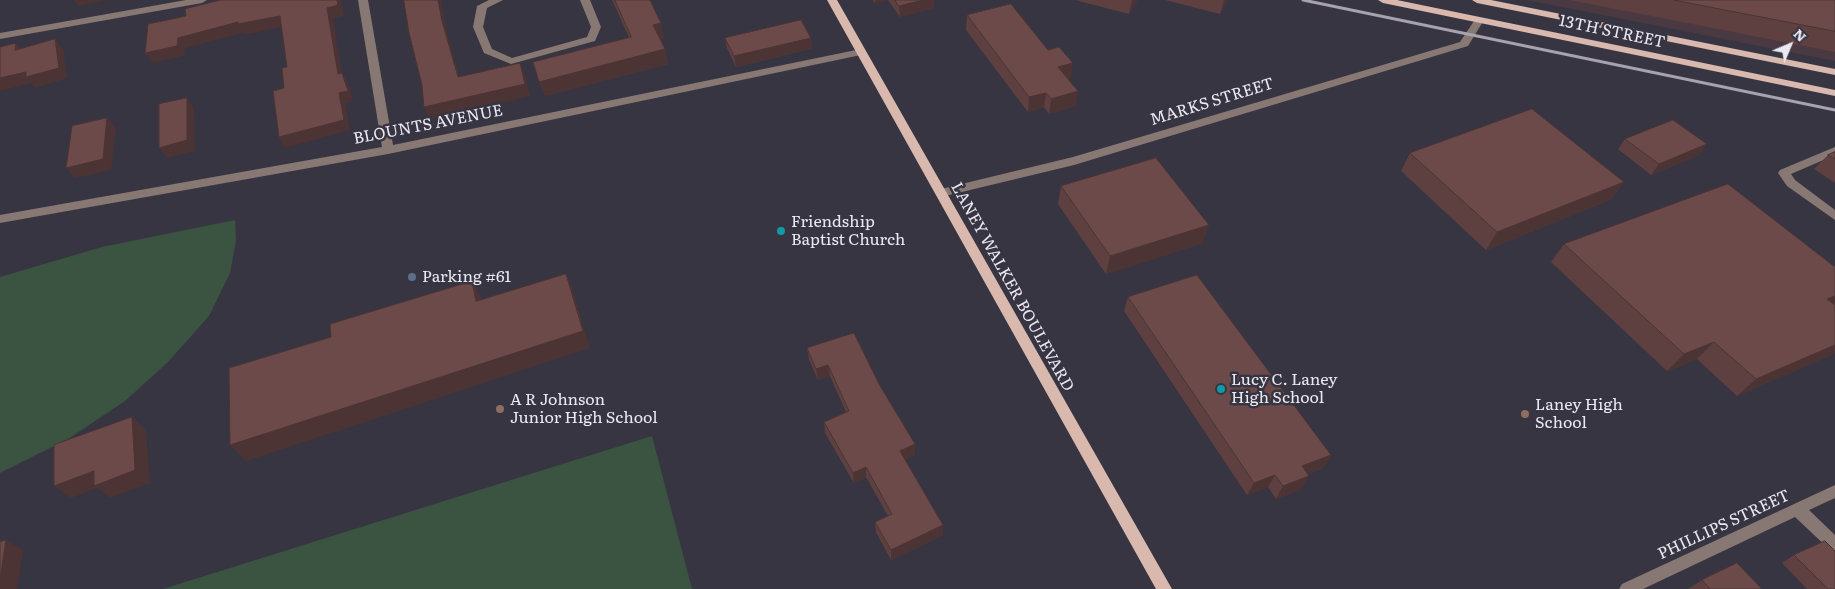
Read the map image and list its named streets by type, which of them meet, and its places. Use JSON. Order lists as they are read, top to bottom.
{
  "streets": {
    "main road": ["13TH STREET", "LANEY WALKER BOULEVARD"],
    "street": ["MARKS STREET", "BLOUNTS AVENUE", "PHILLIPS STREET"]
  },
  "crossings": [
    ["13TH STREET", "MARKS STREET"],
    ["MARKS STREET", "LANEY WALKER BOULEVARD"],
    ["BLOUNTS AVENUE", "LANEY WALKER BOULEVARD"]
  ],
  "places": [
    "Friendship Baptist Church",
    "Parking #61",
    "Lucy C. Laney High School",
    "A R Johnson Junior High School",
    "Laney High School"
  ],
  "north": "top right"
}
